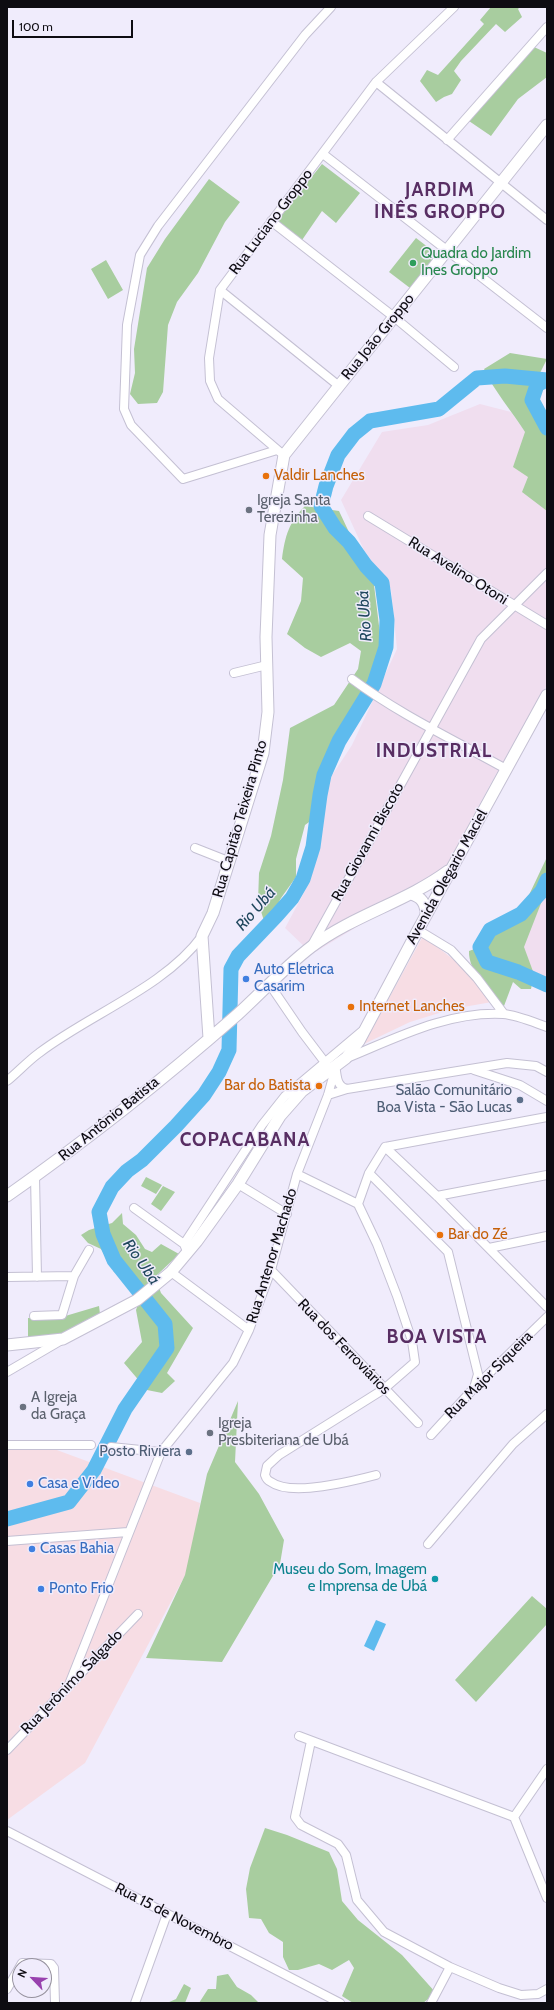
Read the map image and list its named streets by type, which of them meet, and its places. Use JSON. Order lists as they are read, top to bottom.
{
  "streets": {
    "main road": [
      "Rua João Groppo",
      "Rua Capitão Teixeira Pinto",
      "Avenida Olegario Maciel",
      "Rua Antônio Batista"
    ],
    "street": [
      "Rua Luciano Groppo",
      "Rua Avelino Otoni",
      "Rua Giovanni Biscoto",
      "Rua Antenor Machado",
      "Rua dos Ferroviários",
      "Rua Major Siqueira",
      "Rua Jerônimo Salgado",
      "Rua 15 de Novembro"
    ]
  },
  "crossings": [
    ["Rua Luciano Groppo", "Rua João Groppo"],
    ["Rua Luciano Groppo", "Rua Capitão Teixeira Pinto"],
    ["Rua João Groppo", "Rua Capitão Teixeira Pinto"],
    ["Rua Avelino Otoni", "Rua Giovanni Biscoto"],
    ["Rua Capitão Teixeira Pinto", "Rua Antônio Batista"],
    ["Rua Giovanni Biscoto", "Rua Antônio Batista"],
    ["Avenida Olegario Maciel", "Rua Antônio Batista"],
    ["Avenida Olegario Maciel", "Rua Antenor Machado"],
    ["Rua Antenor Machado", "Rua dos Ferroviários"],
    ["Rua Antenor Machado", "Rua Jerônimo Salgado"]
  ],
  "districts": [
    "JARDIM INÊS GROPPO",
    "INDUSTRIAL",
    "COPACABANA",
    "BOA VISTA"
  ],
  "water": ["Rio Ubá"],
  "places": [
    "Quadra do Jardim Ines Groppo",
    "Valdir Lanches",
    "Igreja Santa Terezinha",
    "Auto Eletrica Casarim",
    "Internet Lanches",
    "Bar do Batista",
    "Salão Comunitário Boa Vista - São Lucas",
    "Bar do Zé",
    "A Igreja da Graça",
    "Igreja Presbiteriana de Ubá",
    "Posto Riviera",
    "Casa e Video",
    "Casas Bahia",
    "Museu do Som, Imagem e Imprensa de Ubá",
    "Ponto Frio"
  ],
  "scale_bar": "100 m",
  "north": "top left"
}
